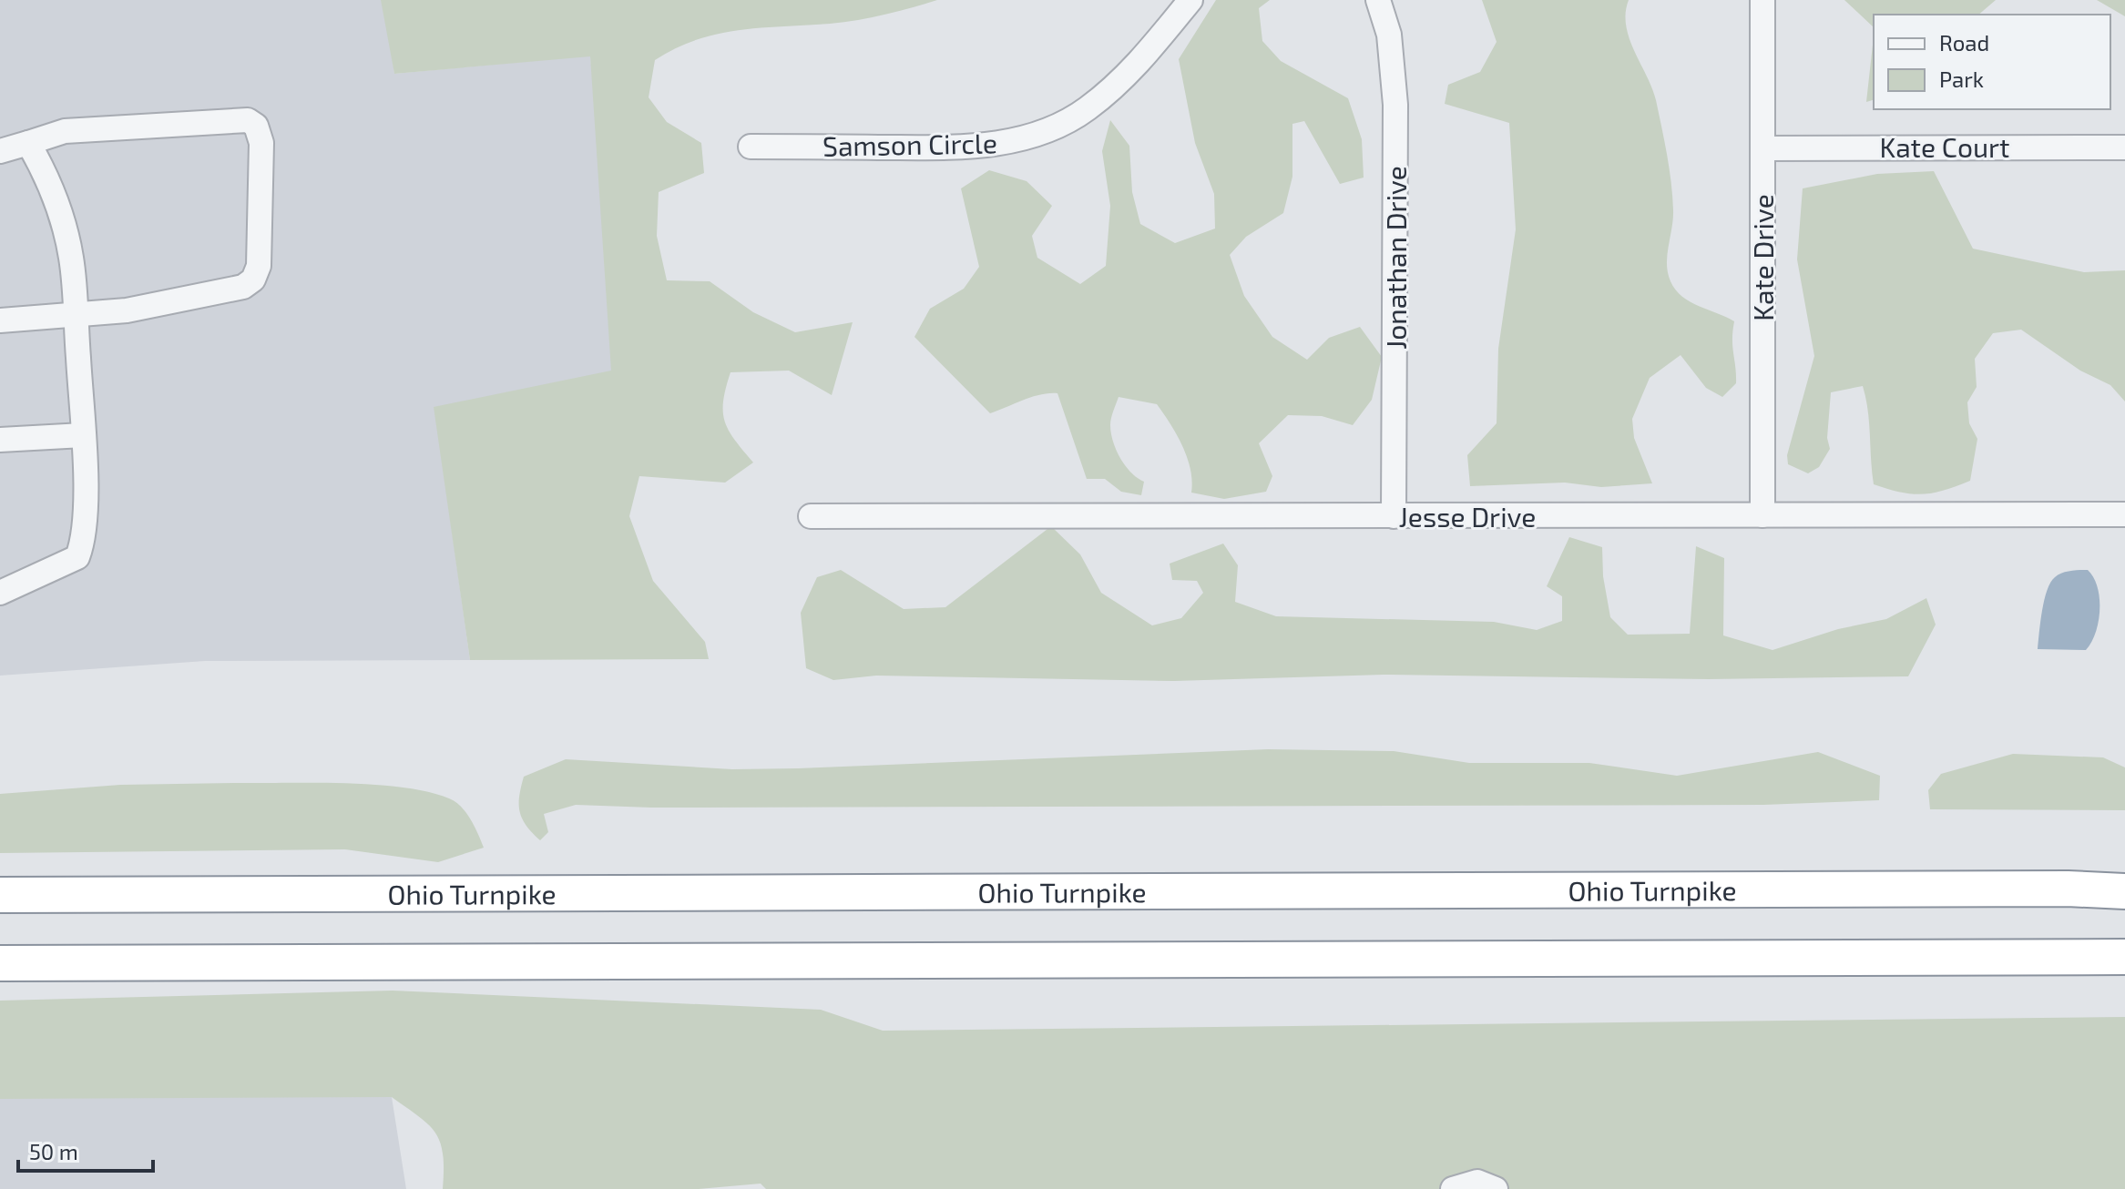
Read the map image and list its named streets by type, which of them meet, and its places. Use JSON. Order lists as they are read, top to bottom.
{
  "streets": {
    "highway": ["Ohio Turnpike"],
    "street": [
      "Samson Circle",
      "Kate Court",
      "Jonathan Drive",
      "Kate Drive",
      "Jesse Drive"
    ]
  },
  "crossings": [
    ["Kate Court", "Kate Drive"],
    ["Jonathan Drive", "Jesse Drive"],
    ["Kate Drive", "Jesse Drive"]
  ],
  "legend": ["Road", "Park"],
  "scale_bar": "50 m"
}
